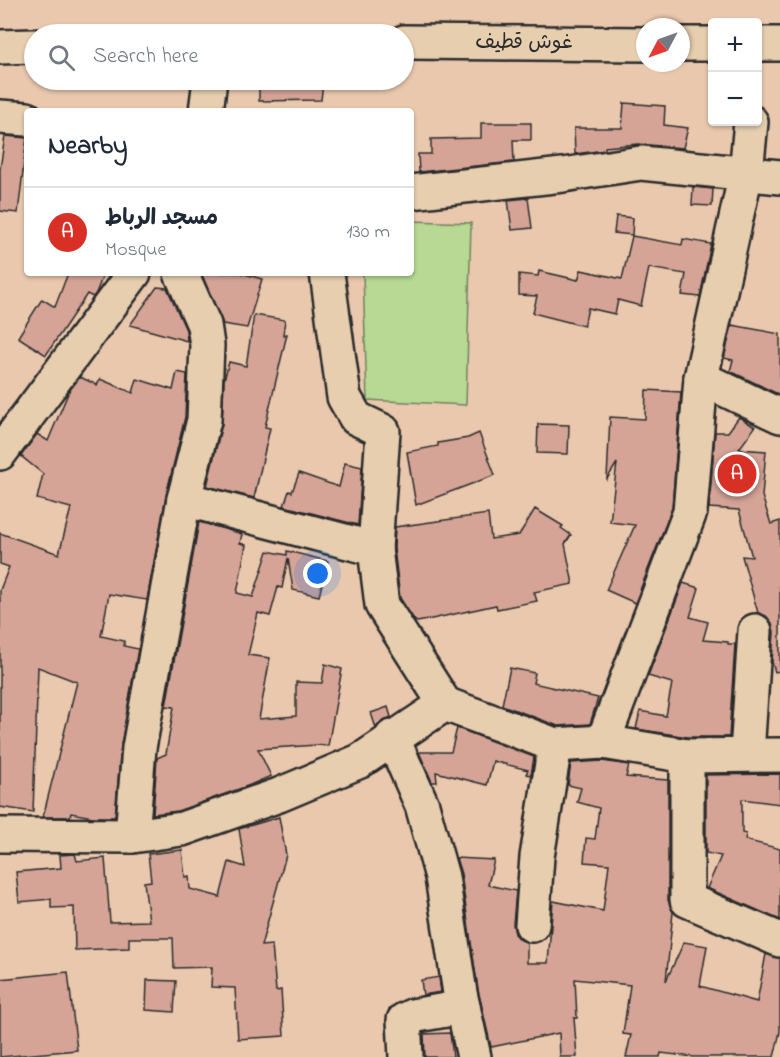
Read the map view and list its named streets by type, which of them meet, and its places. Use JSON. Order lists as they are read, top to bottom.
{
  "streets": {
    "street": ["غوش قطيف"]
  },
  "north": "bottom left",
  "page": {
    "map_buttons": ["+", "−"],
    "search": "Search here",
    "heading": "Nearby",
    "list": [
      {
        "mark": "A",
        "name": "مسجد الرباط",
        "note": "Mosque",
        "value": "130 m"
      }
    ],
    "pins": "A"
  }
}
